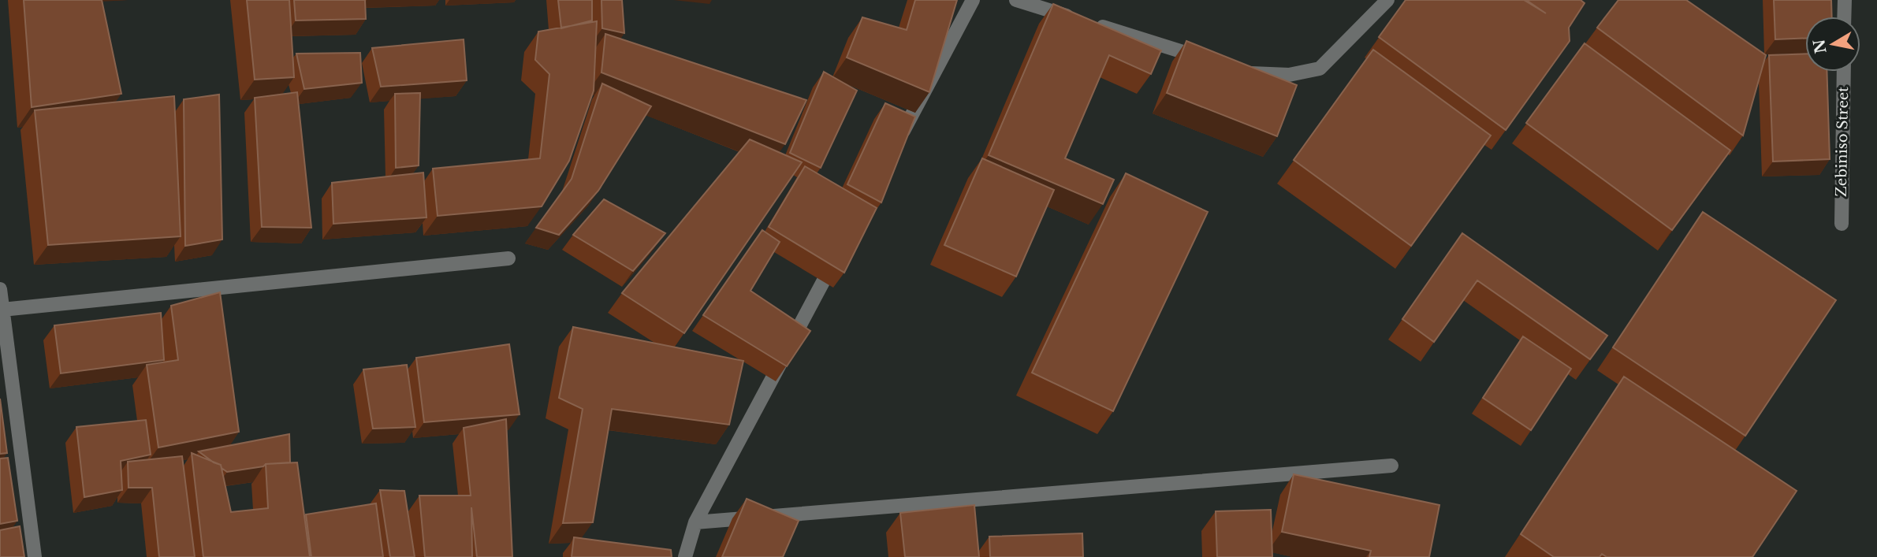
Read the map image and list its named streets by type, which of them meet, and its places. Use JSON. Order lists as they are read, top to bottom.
{
  "streets": {
    "street": ["Zebiniso Street"]
  },
  "north": "left"
}
